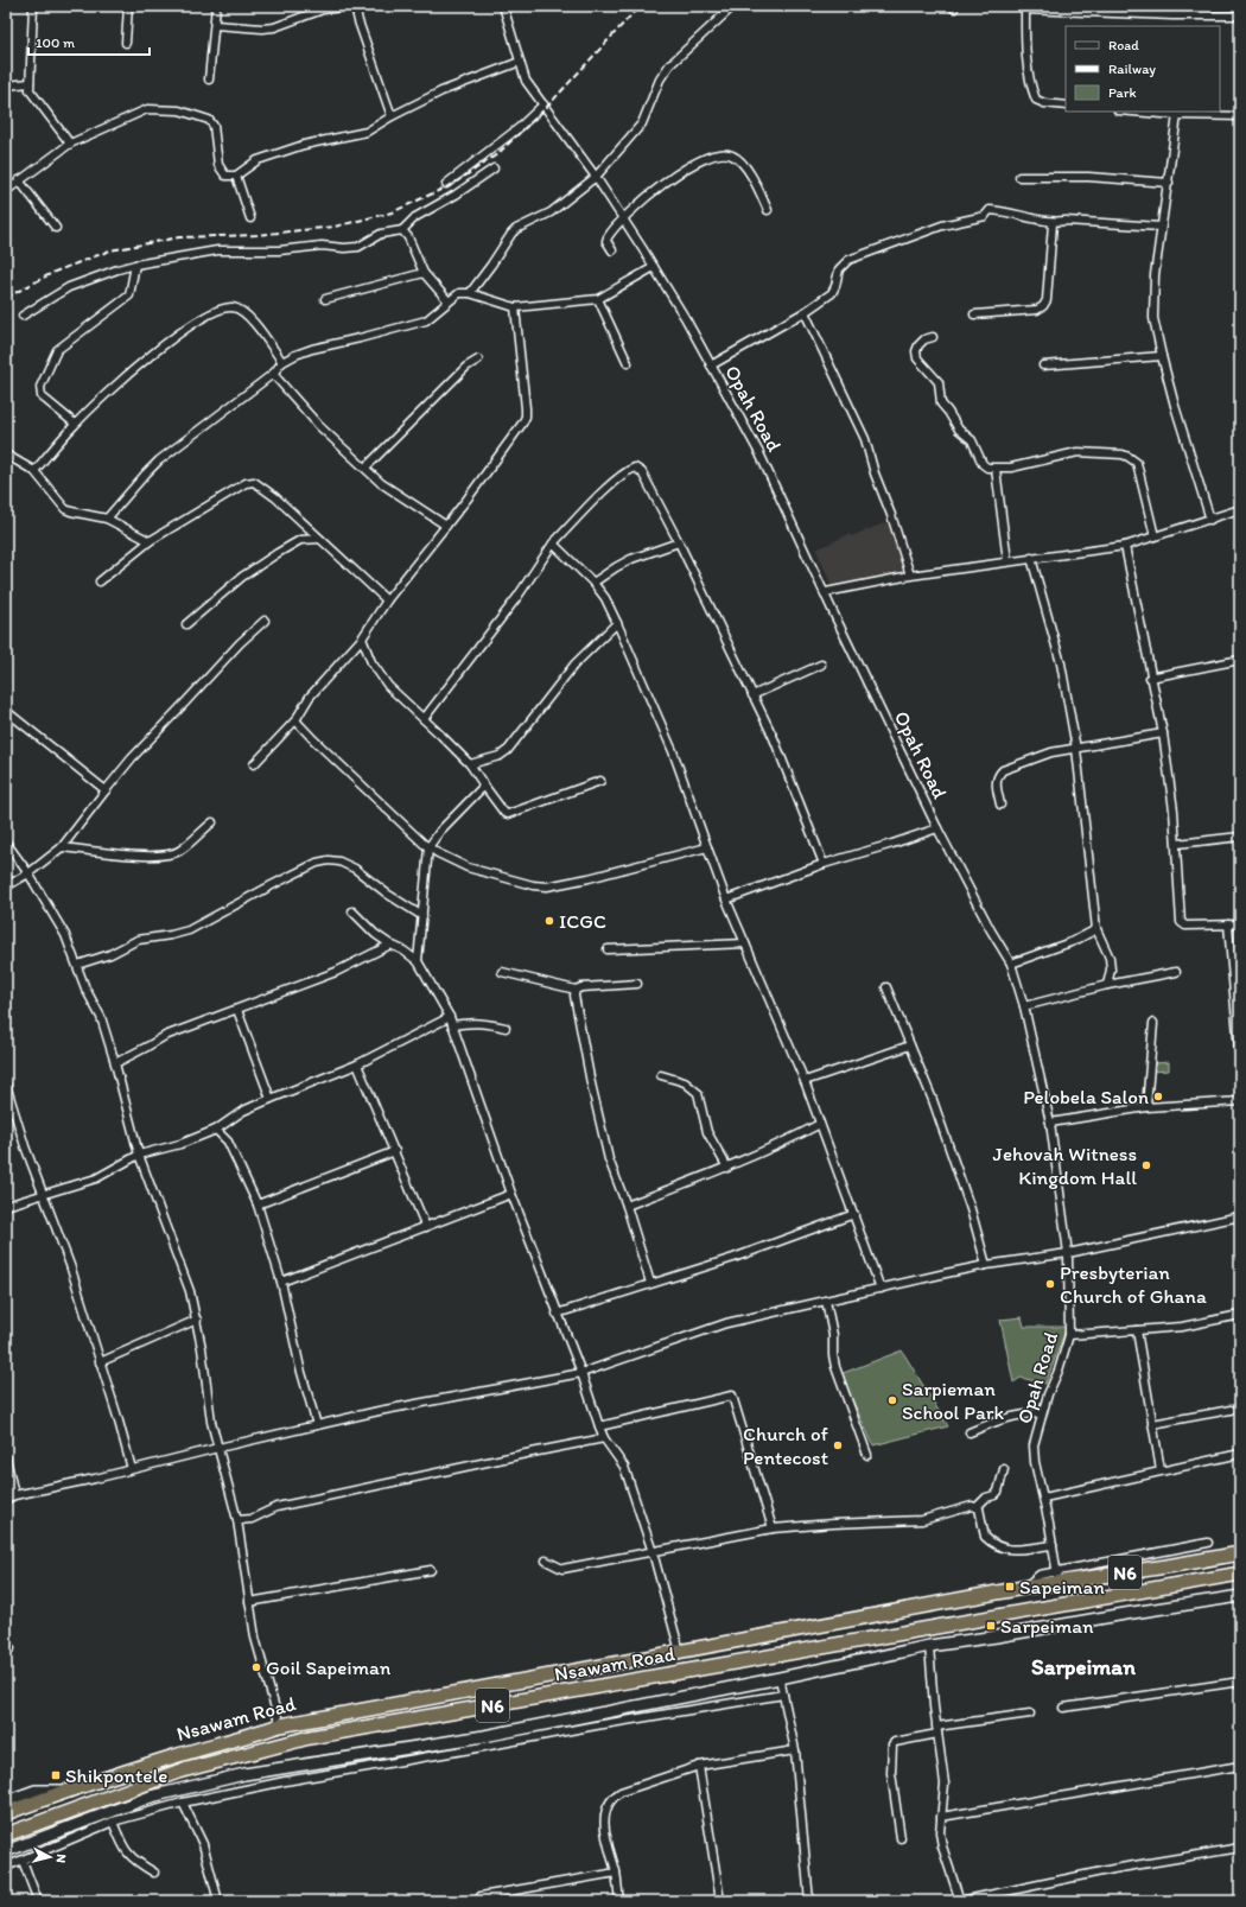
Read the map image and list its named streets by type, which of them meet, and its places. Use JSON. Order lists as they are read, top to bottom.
{
  "streets": {
    "highway": ["N6", "Nsawam Road"],
    "street": ["Opah Road"]
  },
  "crossings": [
    ["Opah Road", "Nsawam Road"]
  ],
  "districts": ["Sarpeiman"],
  "places": {
    "other": [
      "ICGC",
      "Pelobela Salon",
      "Jehovah Witness Kingdom Hall",
      "Presbyterian Church of Ghana",
      "Sarpieman School Park",
      "Church of Pentecost",
      "Goil Sapeiman"
    ],
    "transit": ["Sapeiman", "Sarpeiman", "Shikpontele"]
  },
  "legend": ["Road", "Railway", "Park"],
  "scale_bar": "100 m",
  "north": "right"
}
